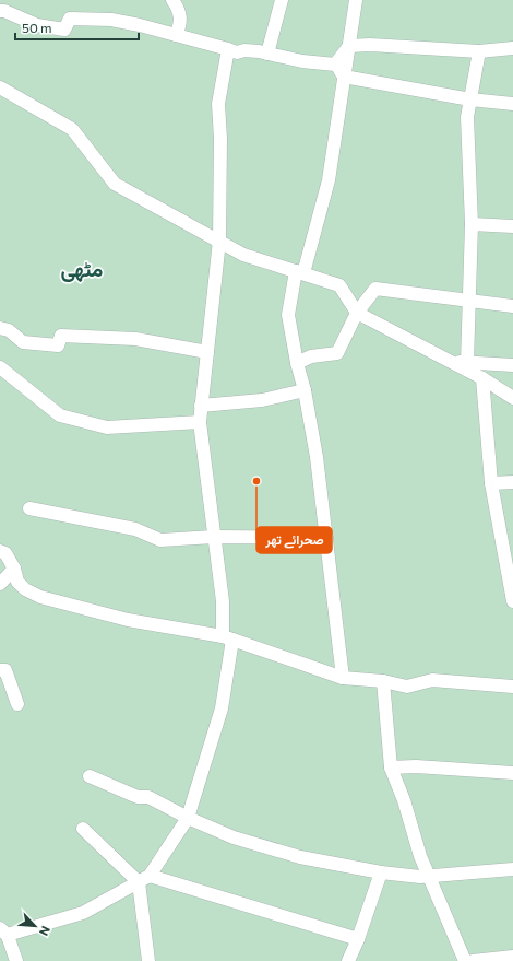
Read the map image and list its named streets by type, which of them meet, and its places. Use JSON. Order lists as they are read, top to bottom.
{
  "districts": ["مٹھی"],
  "places": ["صحرائے تھر"],
  "scale_bar": "50 m",
  "north": "bottom right"
}
